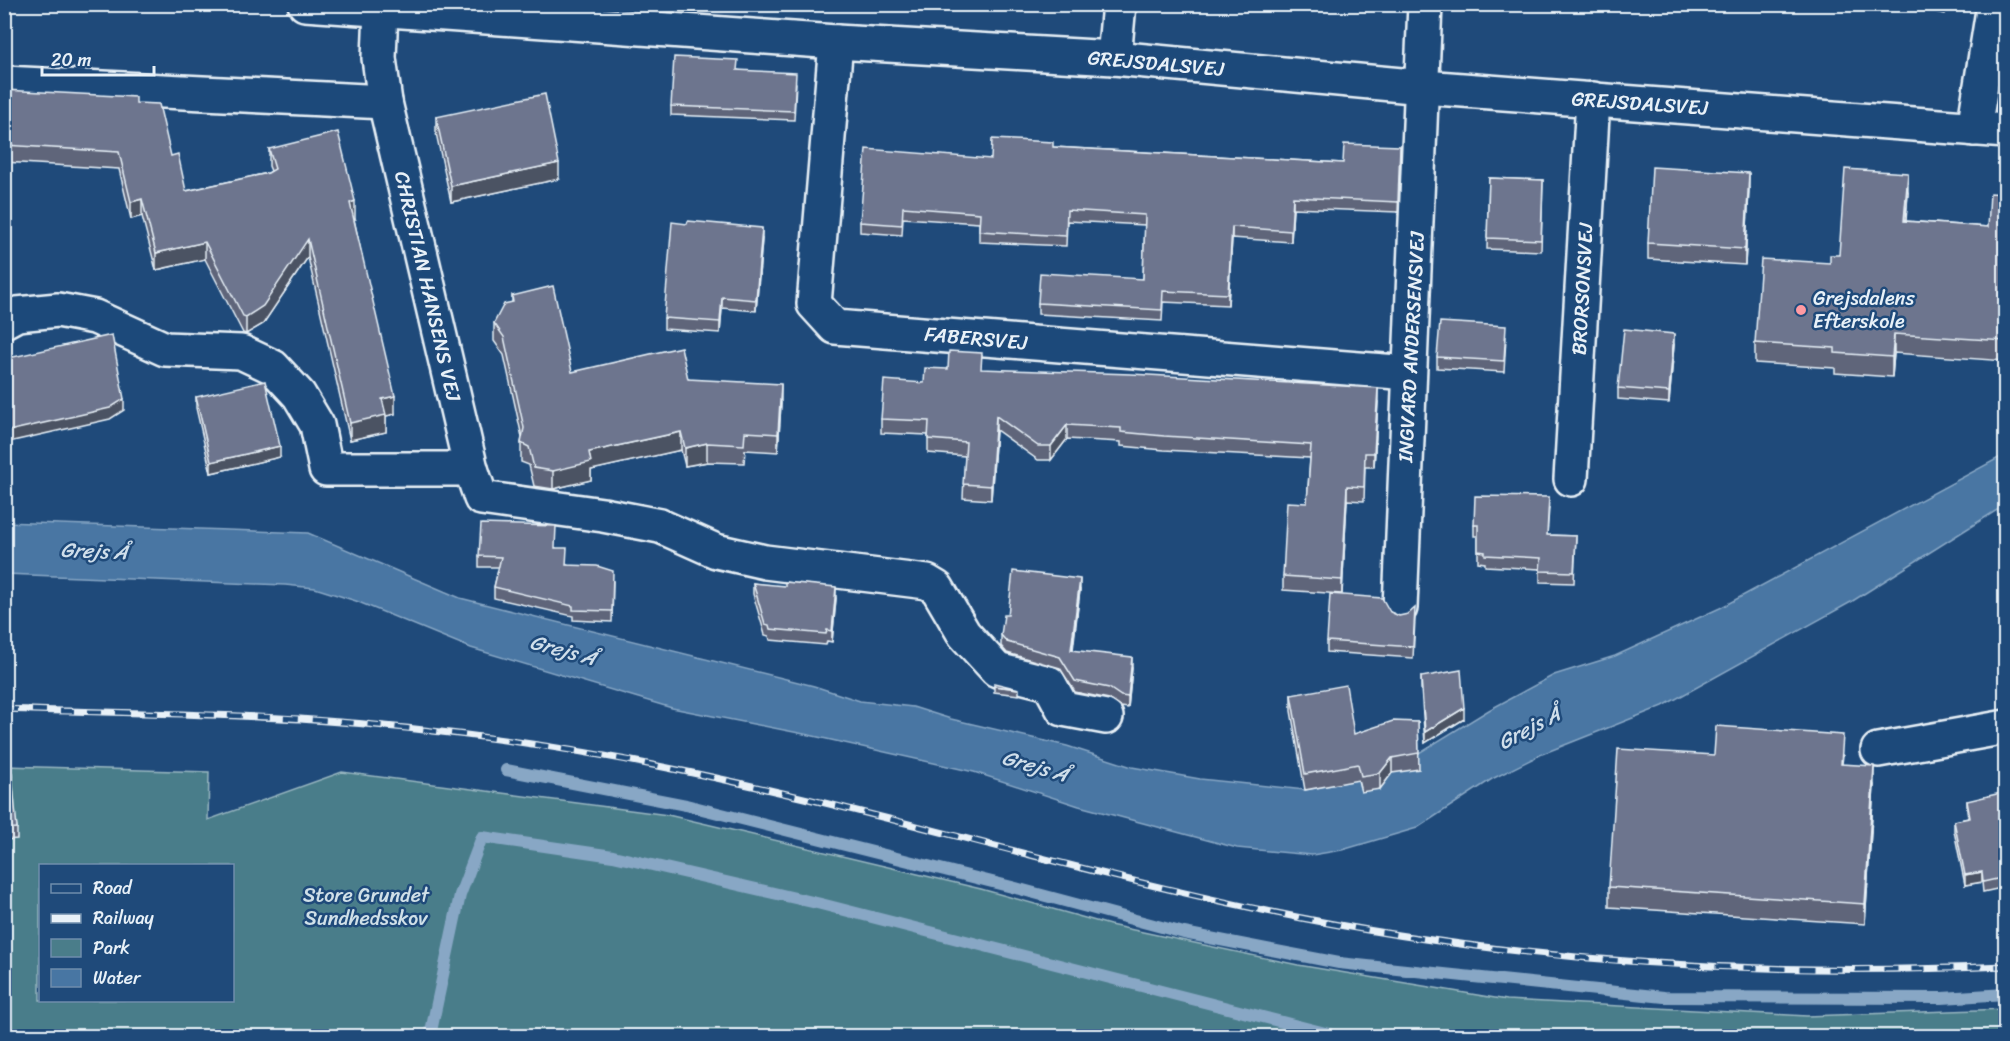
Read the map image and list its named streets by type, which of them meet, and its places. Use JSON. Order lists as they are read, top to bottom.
{
  "streets": {
    "street": [
      "GREJSDALSVEJ",
      "CHRISTIAN HANSENS VEJ",
      "BRORSONSVEJ",
      "FABERSVEJ",
      "INGVARD ANDERSENSVEJ"
    ]
  },
  "crossings": [
    ["GREJSDALSVEJ", "CHRISTIAN HANSENS VEJ"],
    ["GREJSDALSVEJ", "BRORSONSVEJ"],
    ["GREJSDALSVEJ", "FABERSVEJ"],
    ["GREJSDALSVEJ", "INGVARD ANDERSENSVEJ"],
    ["FABERSVEJ", "INGVARD ANDERSENSVEJ"]
  ],
  "water": ["Grejs Å"],
  "parks": ["Store Grundet Sundhedsskov"],
  "places": ["Grejsdalens Efterskole"],
  "legend": [
    "Road",
    "Railway",
    "Park",
    "Water"
  ],
  "scale_bar": "20 m"
}
